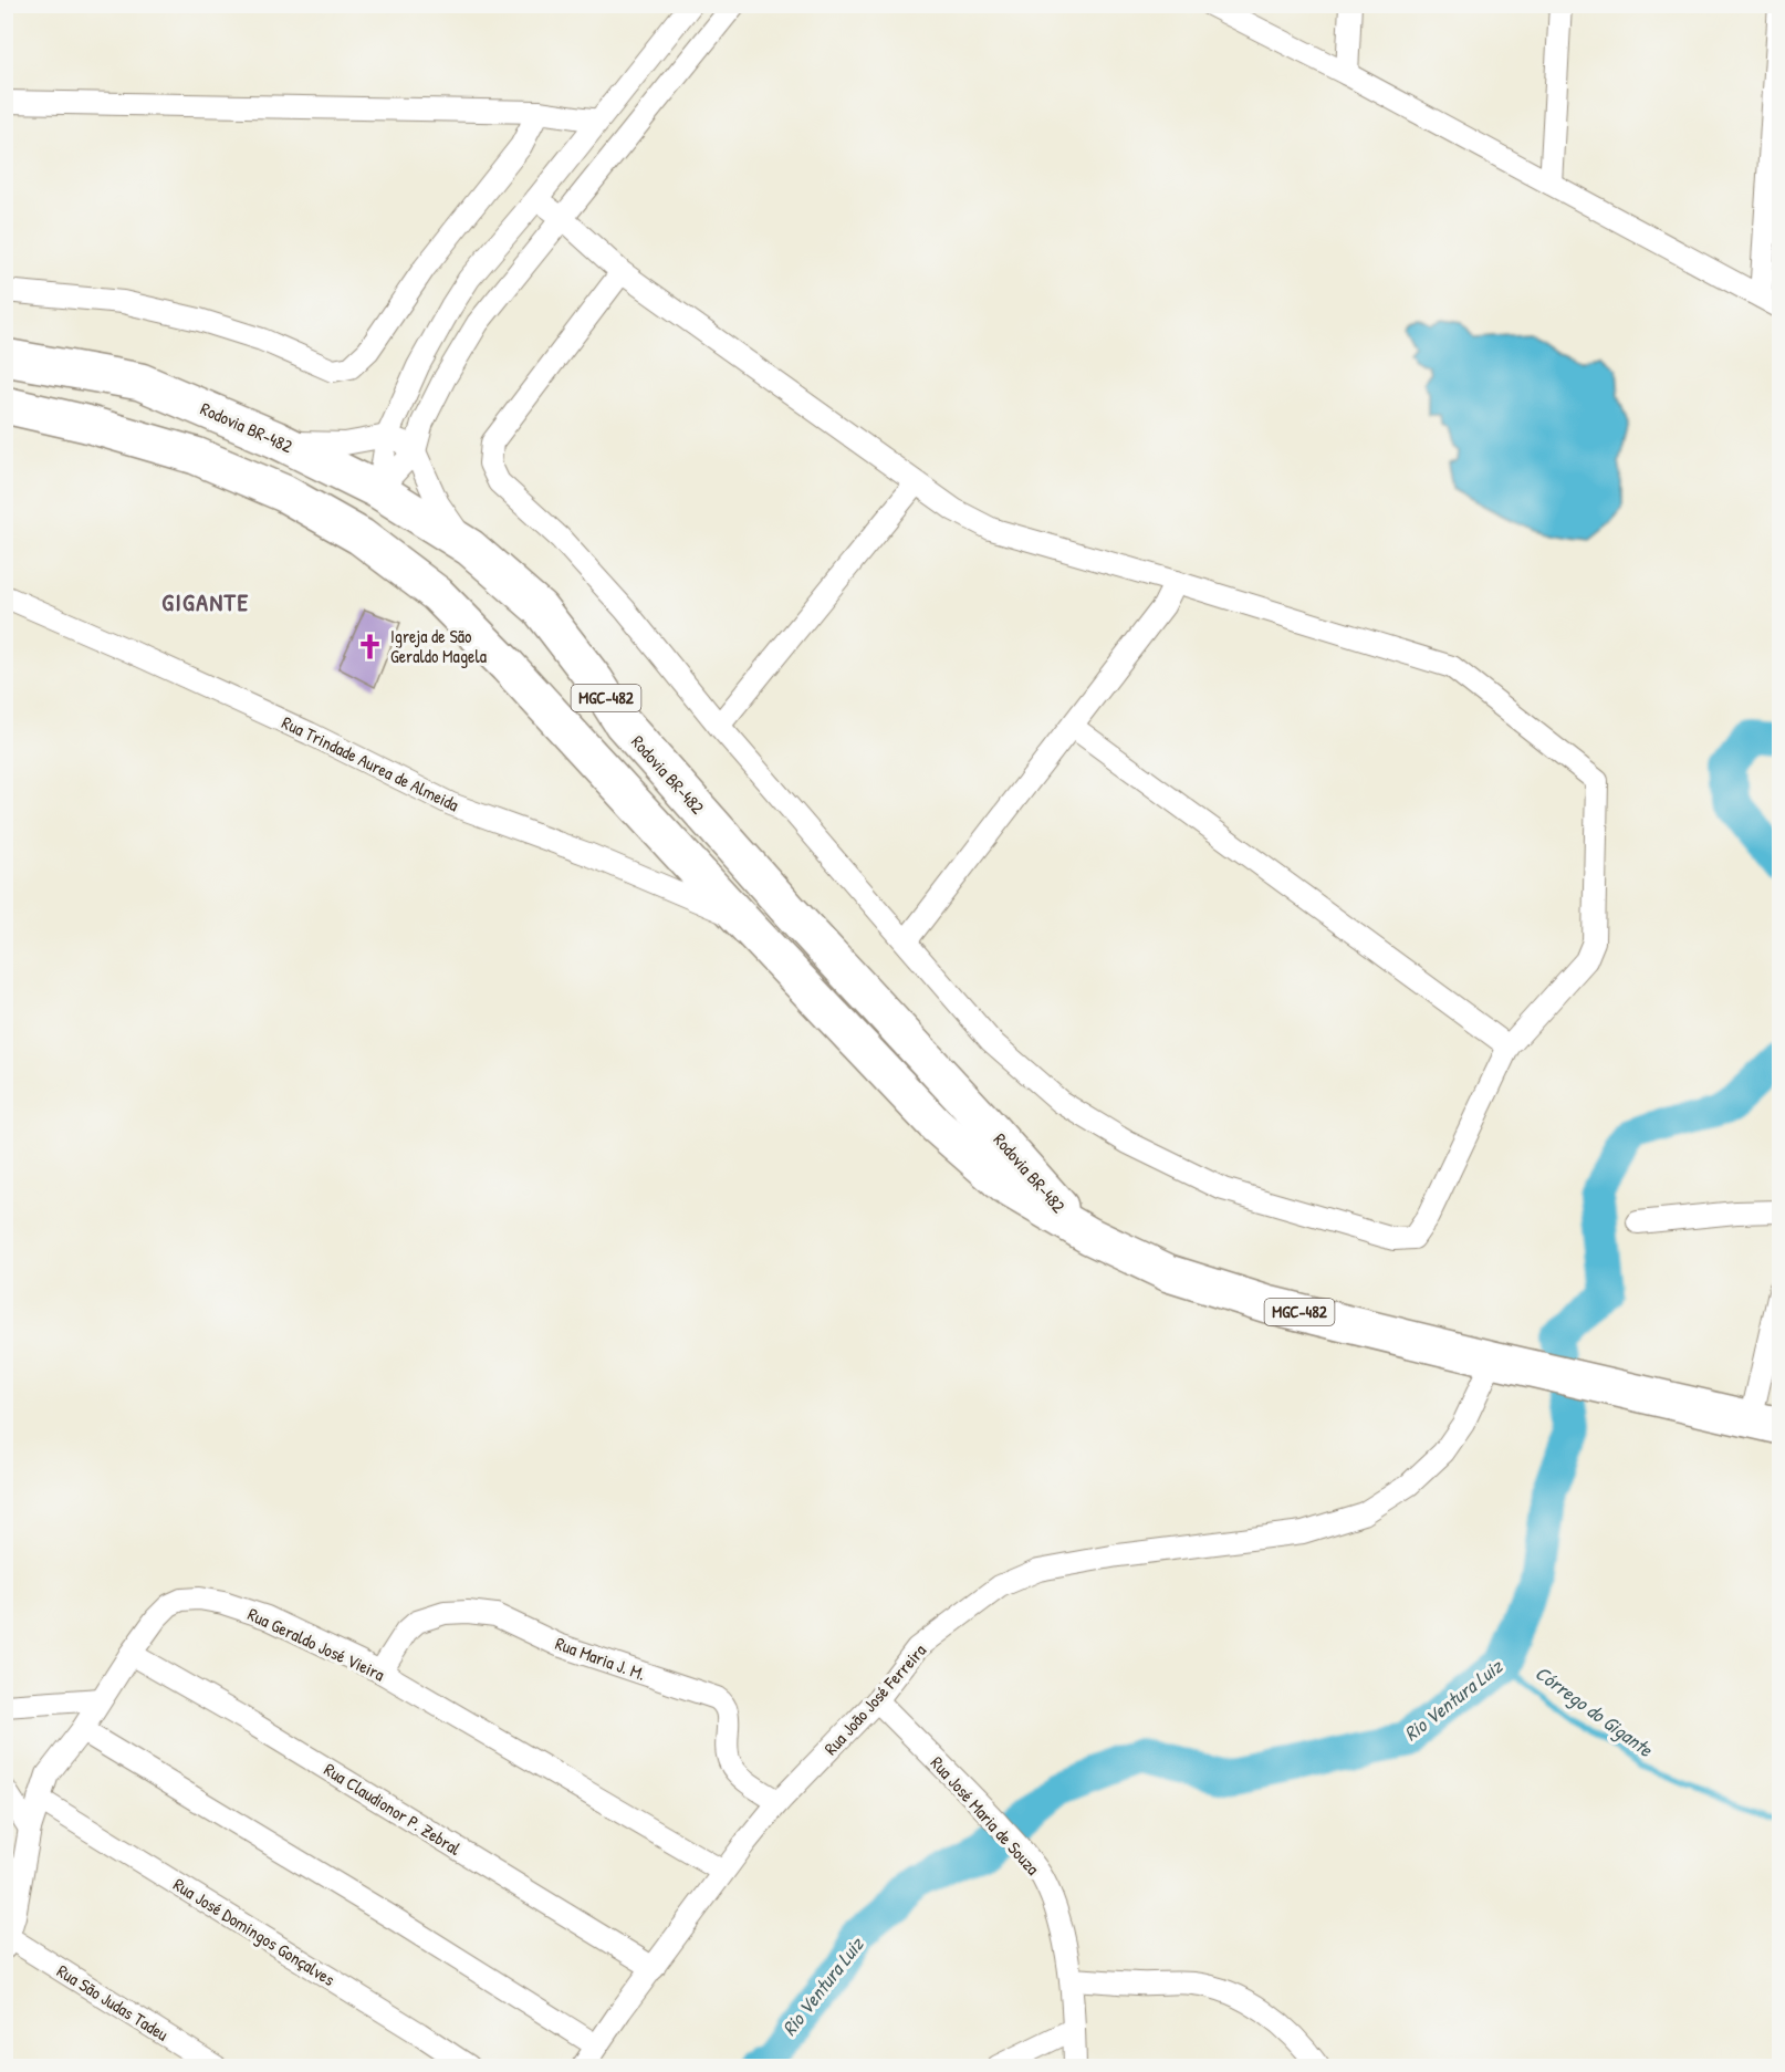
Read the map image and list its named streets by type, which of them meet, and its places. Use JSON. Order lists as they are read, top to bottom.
{
  "streets": {
    "highway": ["Rodovia BR-482", "MGC-482"],
    "street": [
      "Rua Trindade Aurea de Almeida",
      "Rua Geraldo José Vieira",
      "Rua Maria J. M.",
      "Rua João José Ferreira",
      "Rua Claudionor P. Zebral",
      "Rua José Maria de Souza",
      "Rua José Domingos Gonçalves",
      "Rua São Judas Tadeu"
    ]
  },
  "crossings": [
    ["Rodovia BR-482", "Rua Trindade Aurea de Almeida"],
    ["Rodovia BR-482", "Rua João José Ferreira"],
    ["Rua Geraldo José Vieira", "Rua Maria J. M."],
    ["Rua Geraldo José Vieira", "Rua João José Ferreira"],
    ["Rua Geraldo José Vieira", "Rua Claudionor P. Zebral"],
    ["Rua Geraldo José Vieira", "Rua José Domingos Gonçalves"],
    ["Rua Geraldo José Vieira", "Rua São Judas Tadeu"],
    ["Rua Maria J. M.", "Rua João José Ferreira"],
    ["Rua João José Ferreira", "Rua Claudionor P. Zebral"],
    ["Rua João José Ferreira", "Rua José Maria de Souza"]
  ],
  "districts": ["GIGANTE"],
  "water": ["Rio Ventura Luiz", "Córrego do Gigante"],
  "places": {
    "church": ["Igreja de São Geraldo Magela"]
  }
}
